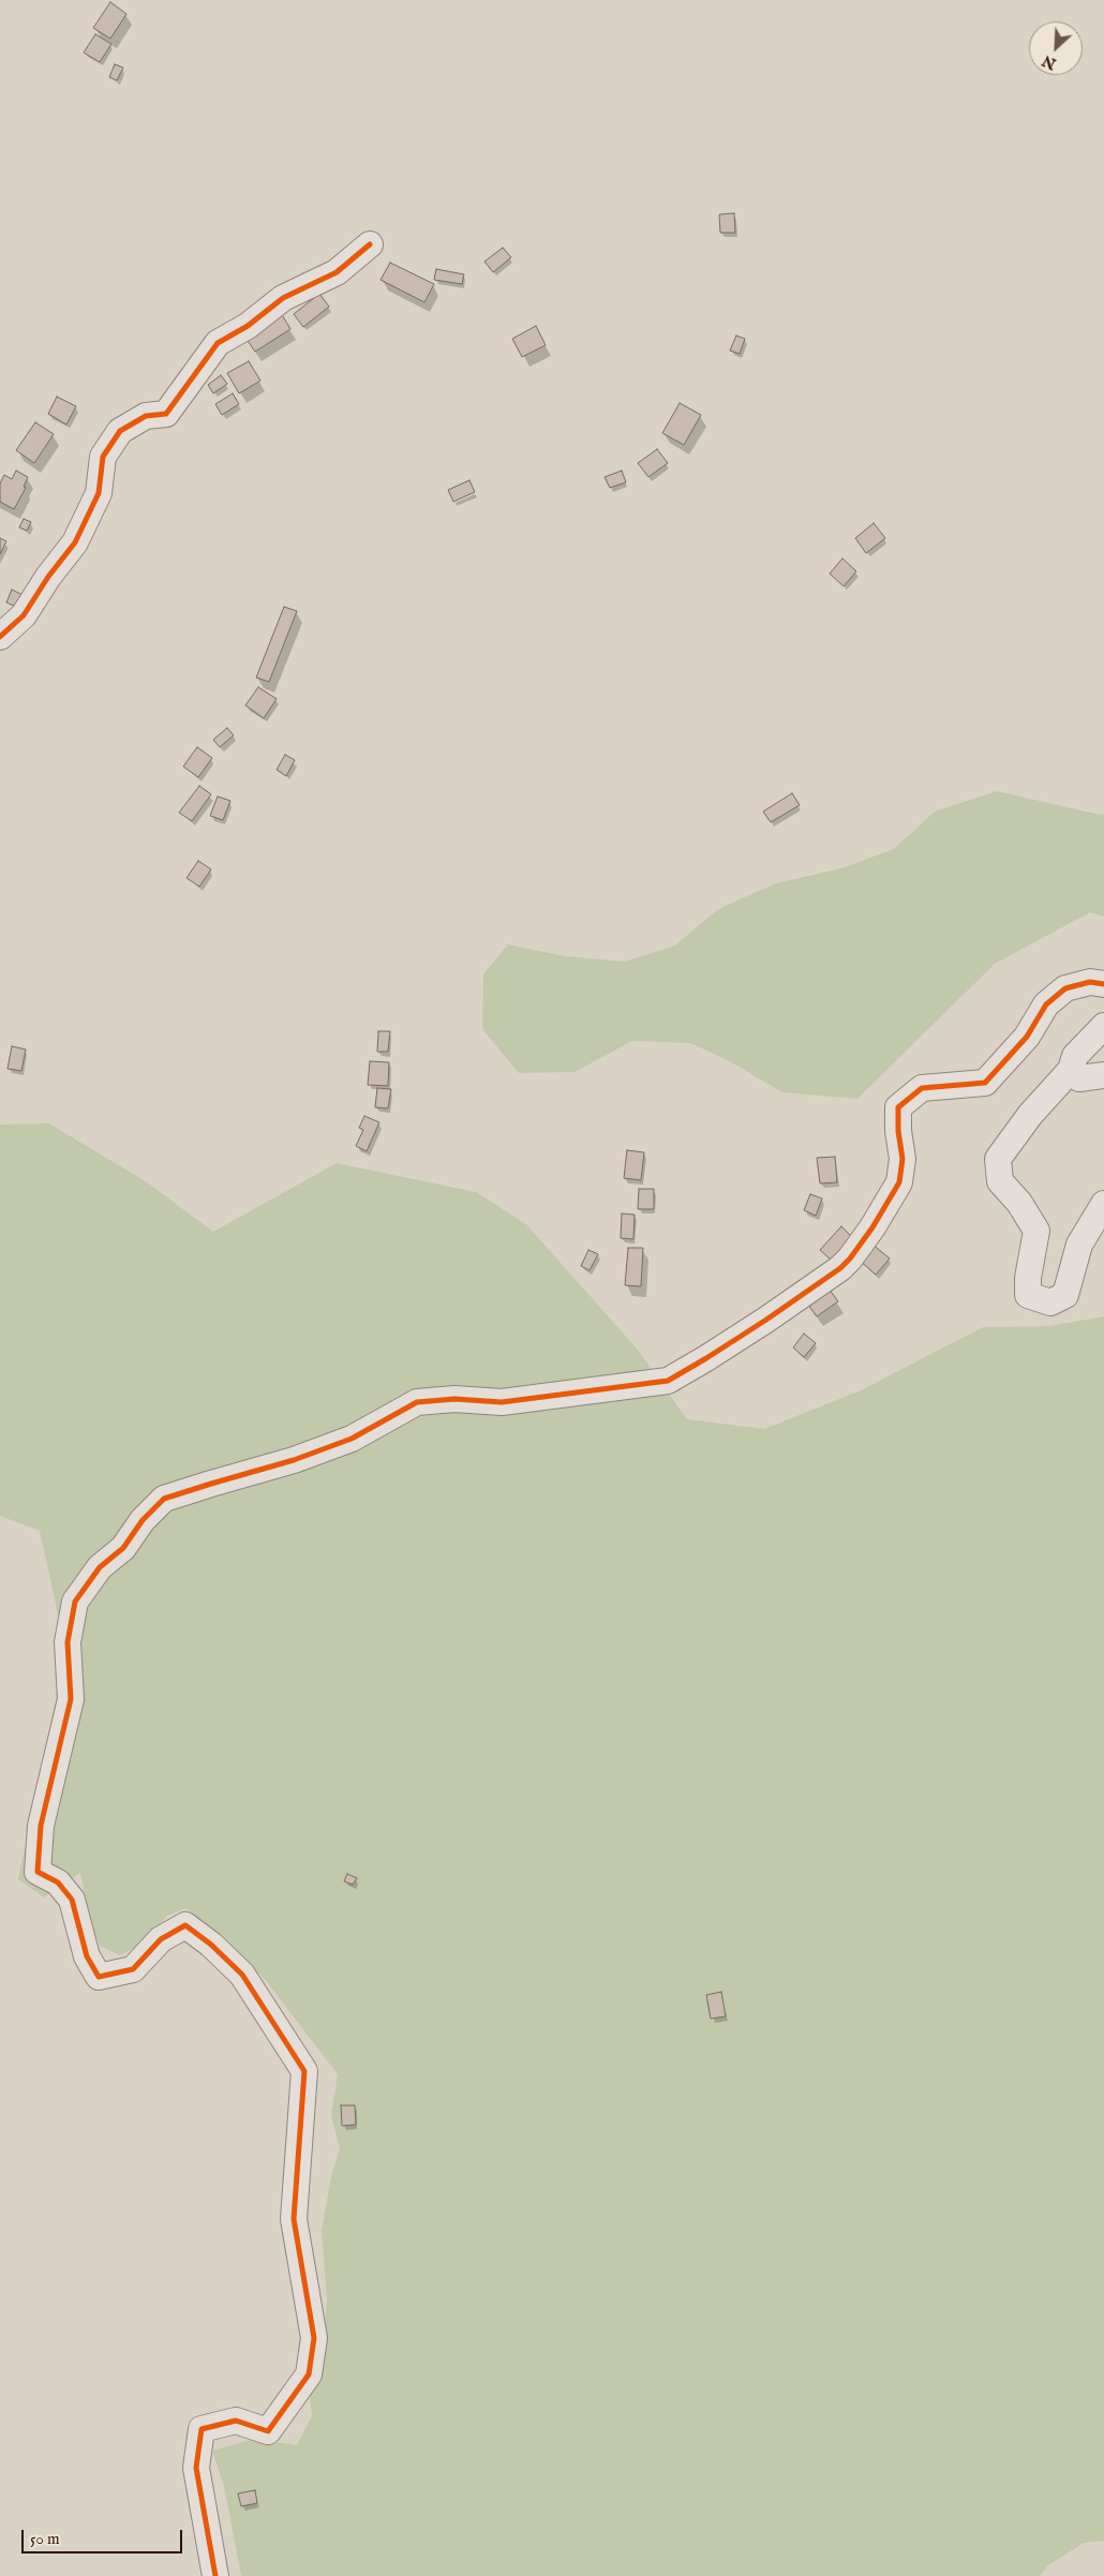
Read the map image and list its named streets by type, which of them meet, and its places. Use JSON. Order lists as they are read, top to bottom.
{
  "scale_bar": "50 m",
  "north": "bottom left"
}
